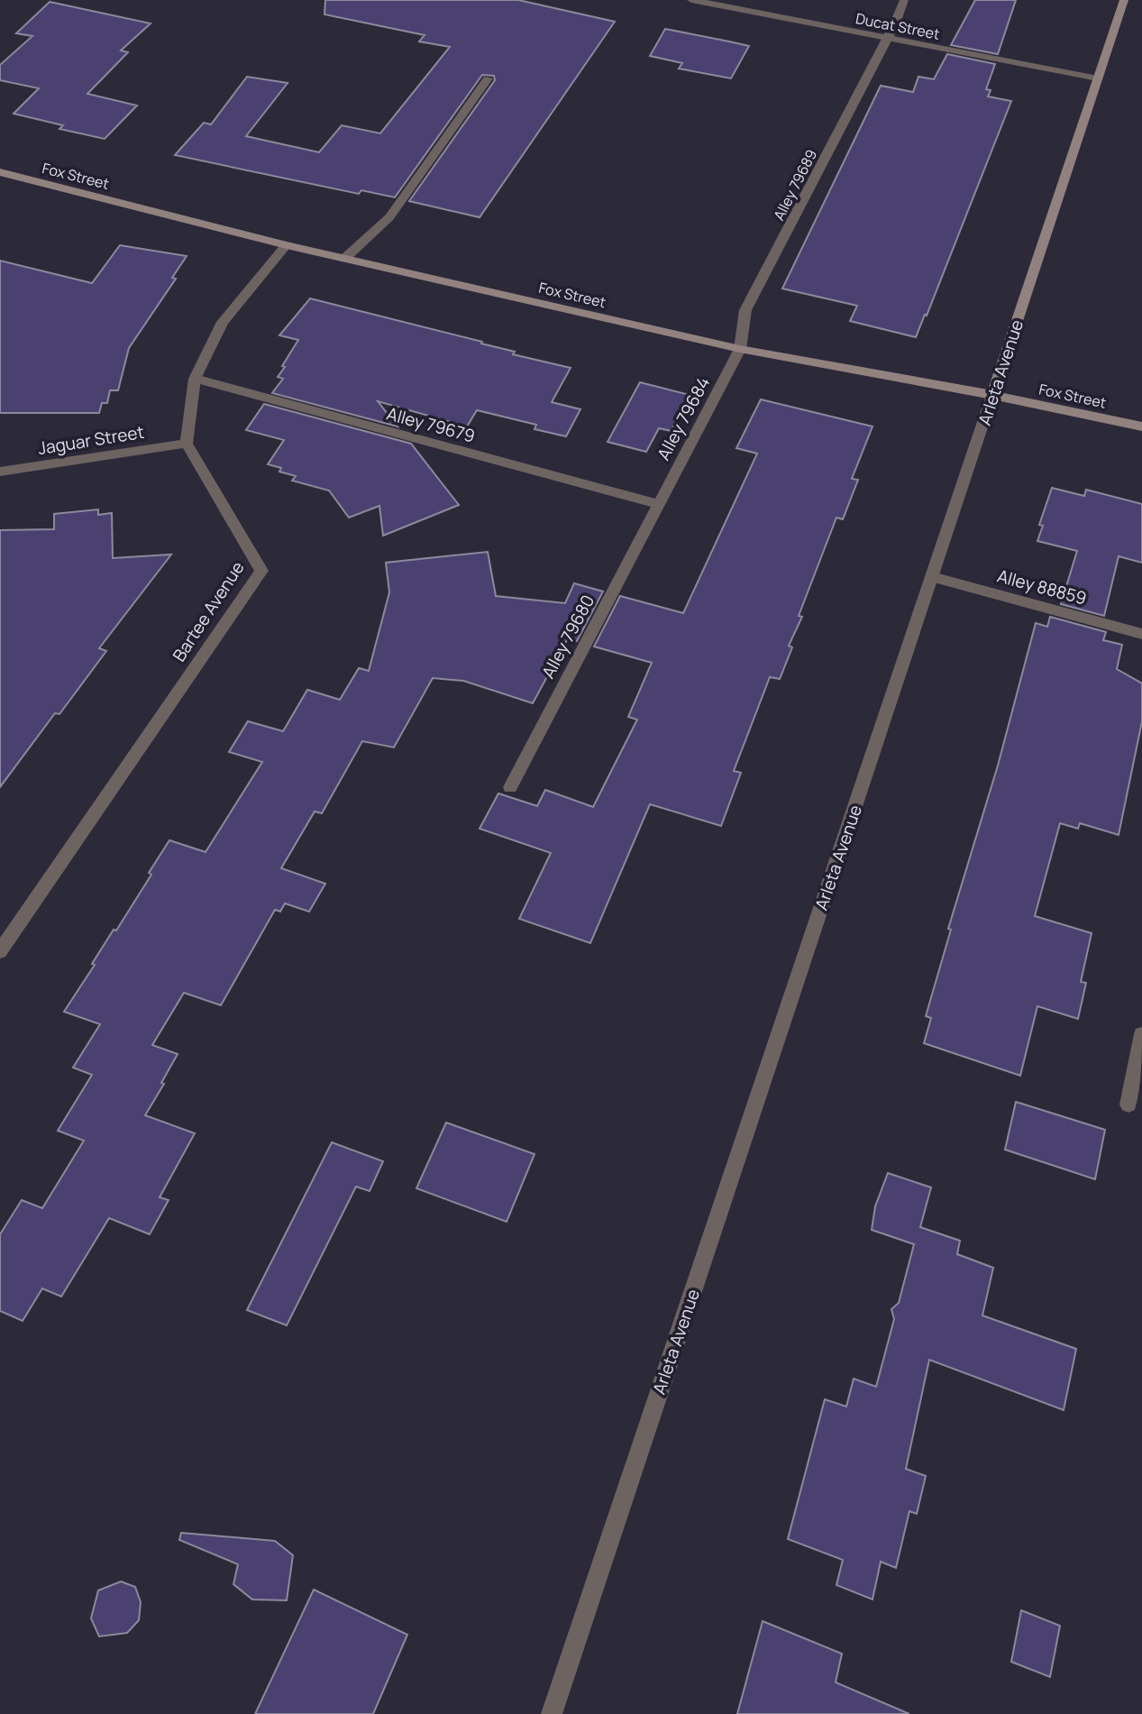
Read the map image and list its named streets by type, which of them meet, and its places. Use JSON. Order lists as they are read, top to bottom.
{
  "streets": {
    "main road": ["Fox Street", "Arleta Avenue"],
    "street": [
      "Ducat Street",
      "Alley 79689",
      "Alley 79684",
      "Alley 79679",
      "Jaguar Street",
      "Alley 88859",
      "Bartee Avenue",
      "Alley 79680"
    ]
  },
  "crossings": [
    ["Ducat Street", "Alley 79689"],
    ["Ducat Street", "Arleta Avenue"],
    ["Fox Street", "Alley 79689"],
    ["Fox Street", "Arleta Avenue"],
    ["Fox Street", "Alley 79684"],
    ["Alley 79689", "Alley 79684"],
    ["Arleta Avenue", "Alley 88859"],
    ["Alley 79684", "Alley 79679"],
    ["Alley 79684", "Alley 79680"],
    ["Alley 79679", "Alley 79680"],
    ["Jaguar Street", "Bartee Avenue"]
  ]
}
